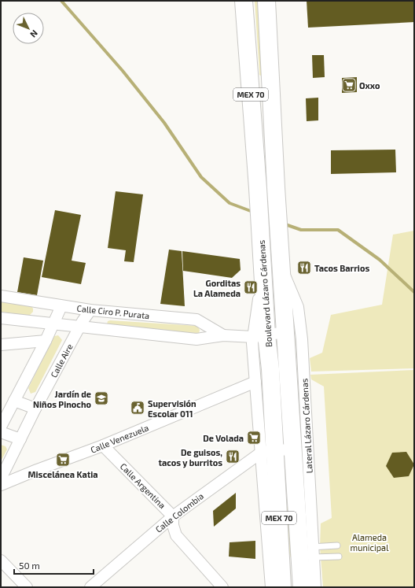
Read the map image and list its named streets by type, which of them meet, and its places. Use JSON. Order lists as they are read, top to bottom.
{
  "streets": {
    "main road": ["MEX 70", "Boulevard Lázaro Cárdenas"],
    "street": [
      "Calle Ciro P. Purata",
      "Calle Aire",
      "Lateral Lázaro Cárdenas",
      "Calle Venezuela",
      "Calle Argentina",
      "Calle Colombia"
    ]
  },
  "crossings": [
    ["Boulevard Lázaro Cárdenas", "Calle Ciro P. Purata"],
    ["Boulevard Lázaro Cárdenas", "Lateral Lázaro Cárdenas"],
    ["Boulevard Lázaro Cárdenas", "Calle Colombia"],
    ["Calle Ciro P. Purata", "Calle Aire"],
    ["Calle Venezuela", "Calle Argentina"],
    ["Calle Argentina", "Calle Colombia"]
  ],
  "parks": ["Alameda municipal"],
  "places": {
    "supermarket": ["Oxxo", "De Volada", "Miscelánea Katia"],
    "restaurant": ["Tacos Barrios", "Gorditas La Alameda", "De guisos, tacos y burritos"],
    "school or university": ["Jardín de Niños Pinocho"],
    "public building": ["Supervisión Escolar 011"]
  },
  "scale_bar": "50 m",
  "north": "bottom right"
}
